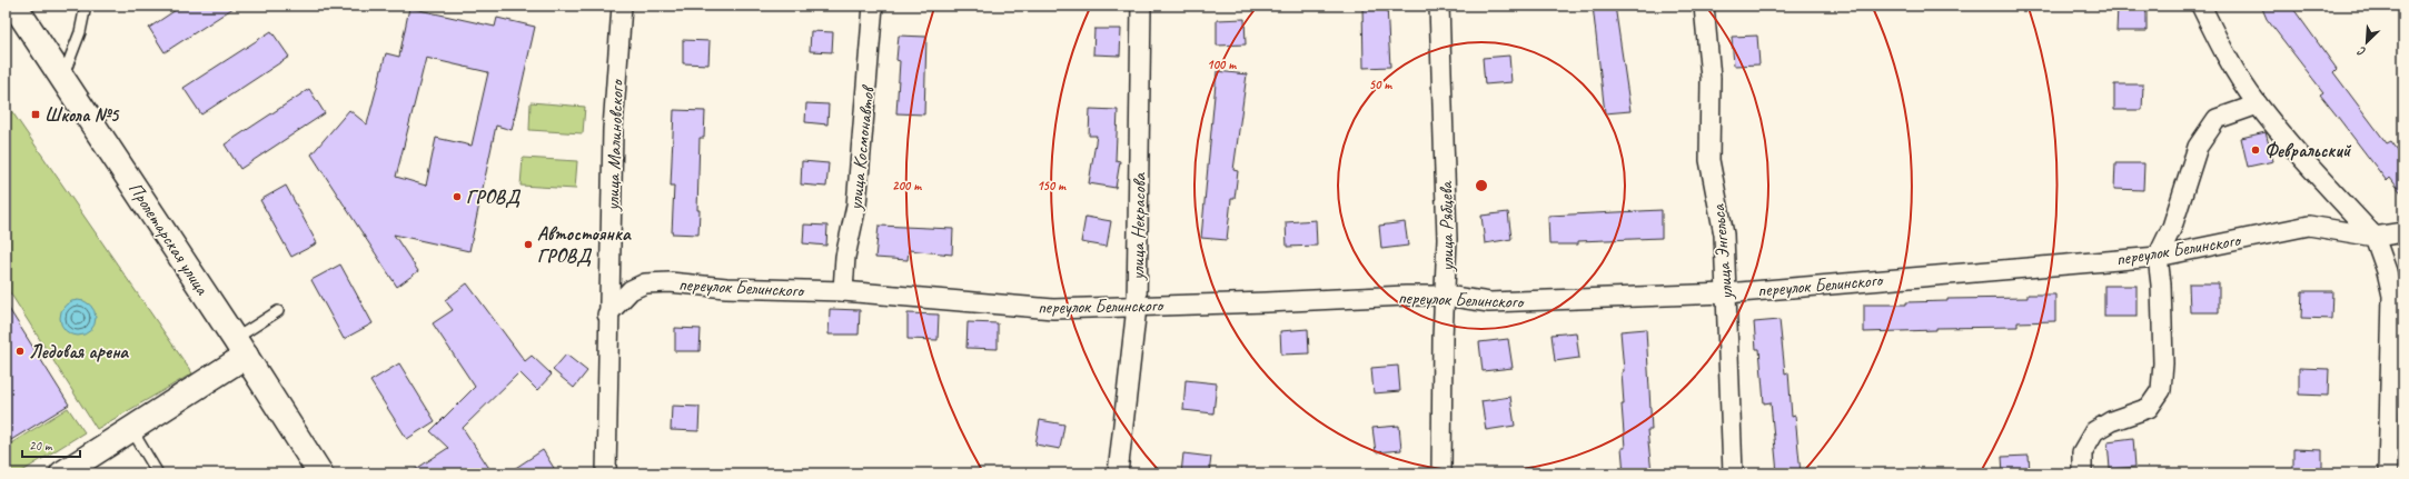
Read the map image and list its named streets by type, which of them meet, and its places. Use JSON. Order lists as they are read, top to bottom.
{
  "streets": {
    "main road": ["Пролетарская улица"],
    "street": [
      "улица Малиновского",
      "улица Космонавтов",
      "улица Некрасова",
      "улица Рябцева",
      "переулок Белинского",
      "улица Энгельса"
    ]
  },
  "crossings": [
    ["улица Малиновского", "переулок Белинского"],
    ["улица Космонавтов", "переулок Белинского"],
    ["улица Некрасова", "переулок Белинского"],
    ["улица Рябцева", "переулок Белинского"],
    ["переулок Белинского", "улица Энгельса"]
  ],
  "places": {
    "transit": ["Школа №5"],
    "other": [
      "Февральский",
      "ГРОВД",
      "Автостоянка ГРОВД",
      "Ледовая арена"
    ]
  },
  "scale_bar": "20 m",
  "north": "bottom left",
  "rings": [
    "100 m",
    "50 m",
    "200 m",
    "150 m"
  ]
}
